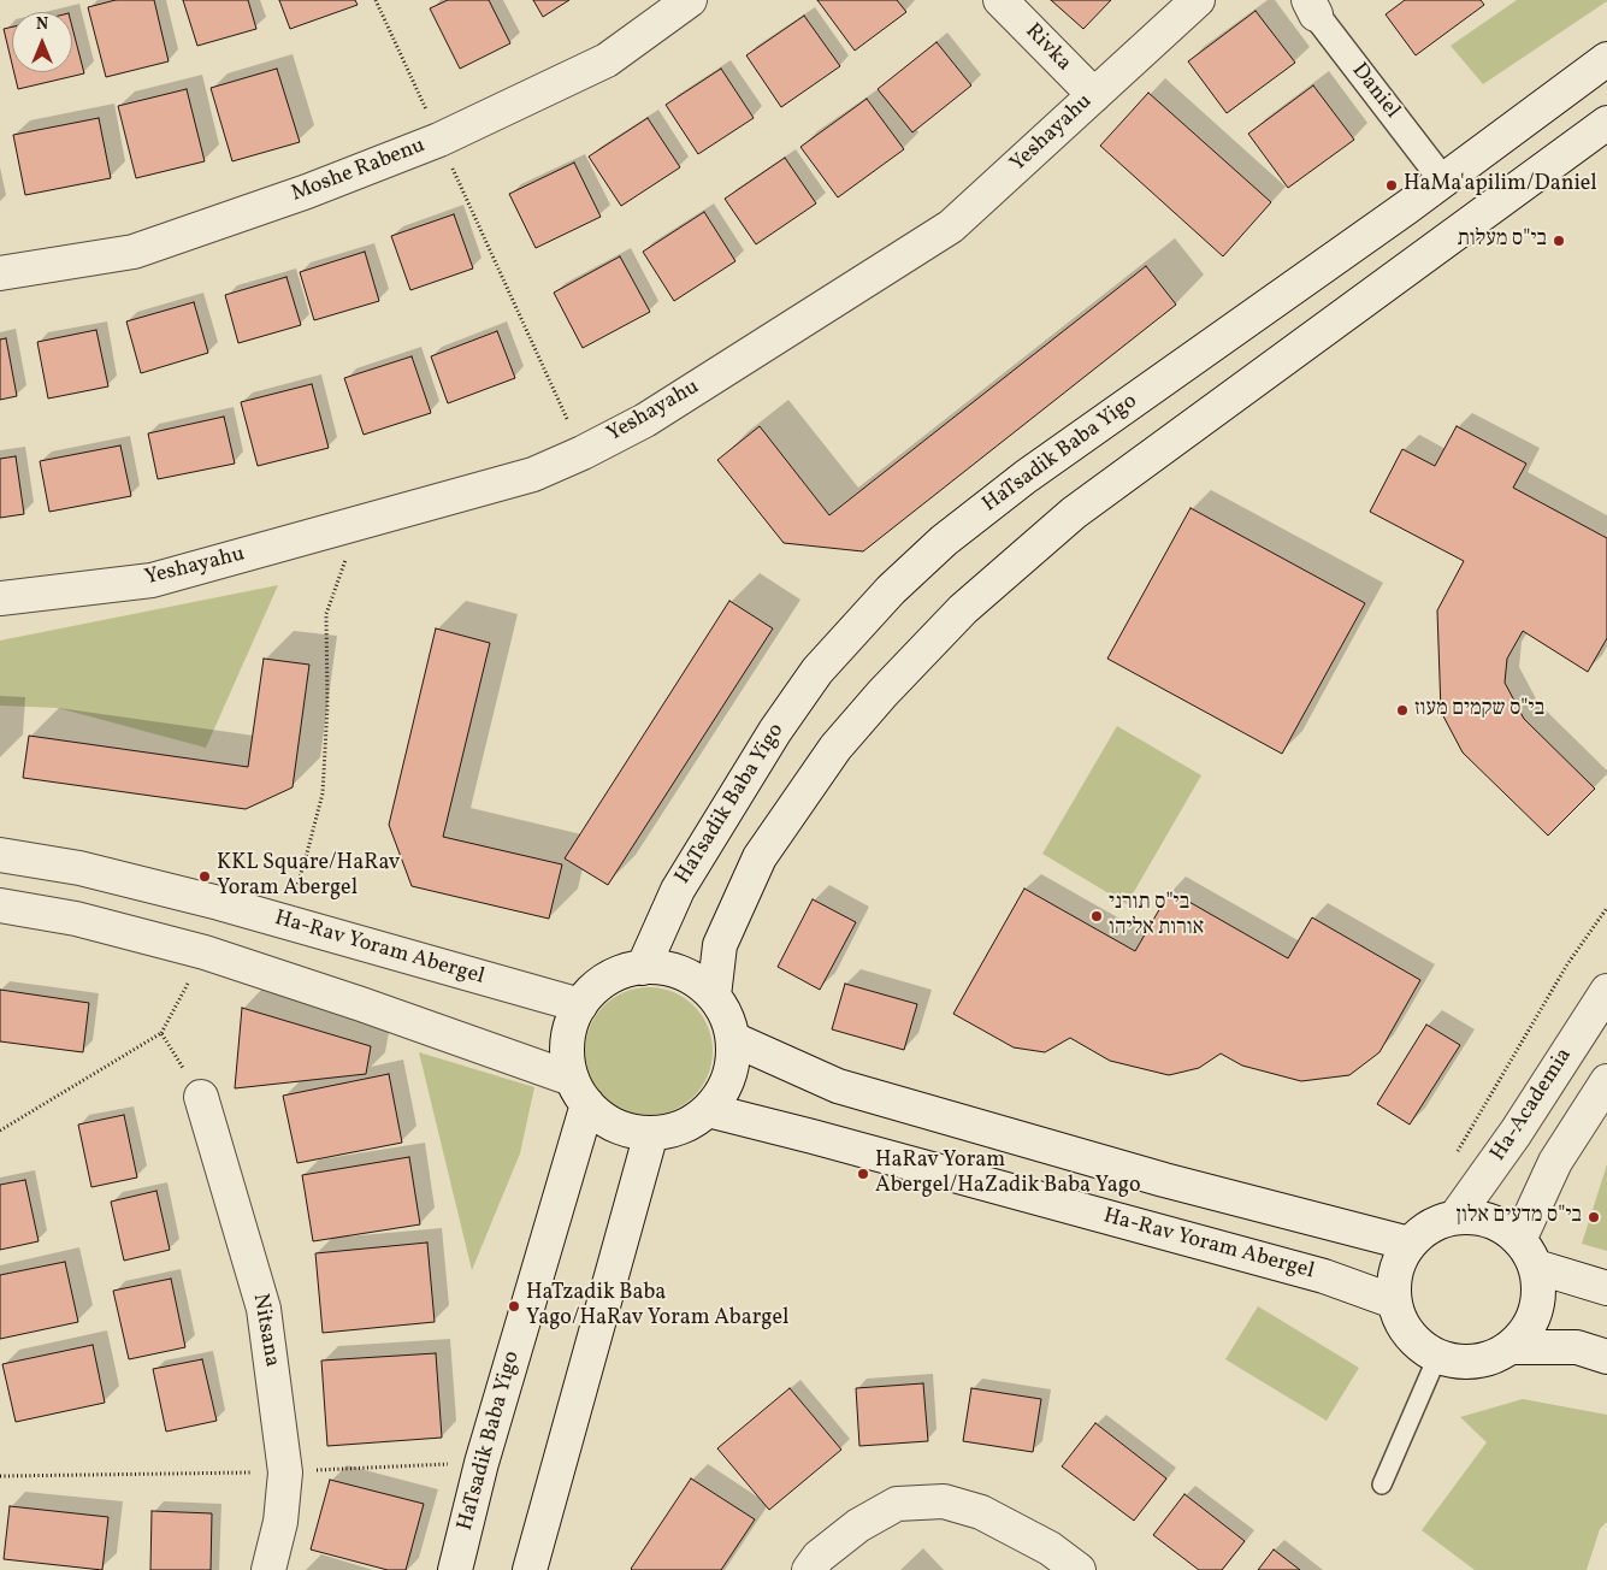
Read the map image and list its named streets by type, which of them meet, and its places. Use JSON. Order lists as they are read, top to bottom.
{
  "streets": {
    "main road": [
      "Rivka",
      "Yeshayahu",
      "Moshe Rabenu",
      "HaTsadik Baba Yigo",
      "Ha-Rav Yoram Abergel",
      "Ha-Academia",
      "Nitsana"
    ],
    "street": ["Daniel"]
  },
  "crossings": [
    ["Rivka", "Yeshayahu"],
    ["Daniel", "HaTsadik Baba Yigo"],
    ["HaTsadik Baba Yigo", "Ha-Rav Yoram Abergel"],
    ["Ha-Rav Yoram Abergel", "Ha-Academia"]
  ],
  "places": [
    "HaMa'apilim/Daniel",
    "בי\"ס מעלות",
    "בי\"ס שקמים מעוז",
    "KKL Square/HaRav Yoram Abergel",
    "בי\"ס תורני אורות אליהו",
    "HaRav Yoram Abergel/HaZadik Baba Yago",
    "בי\"ס מדעים אלון",
    "HaTzadik Baba Yago/HaRav Yoram Abargel"
  ],
  "north": "top"
}
